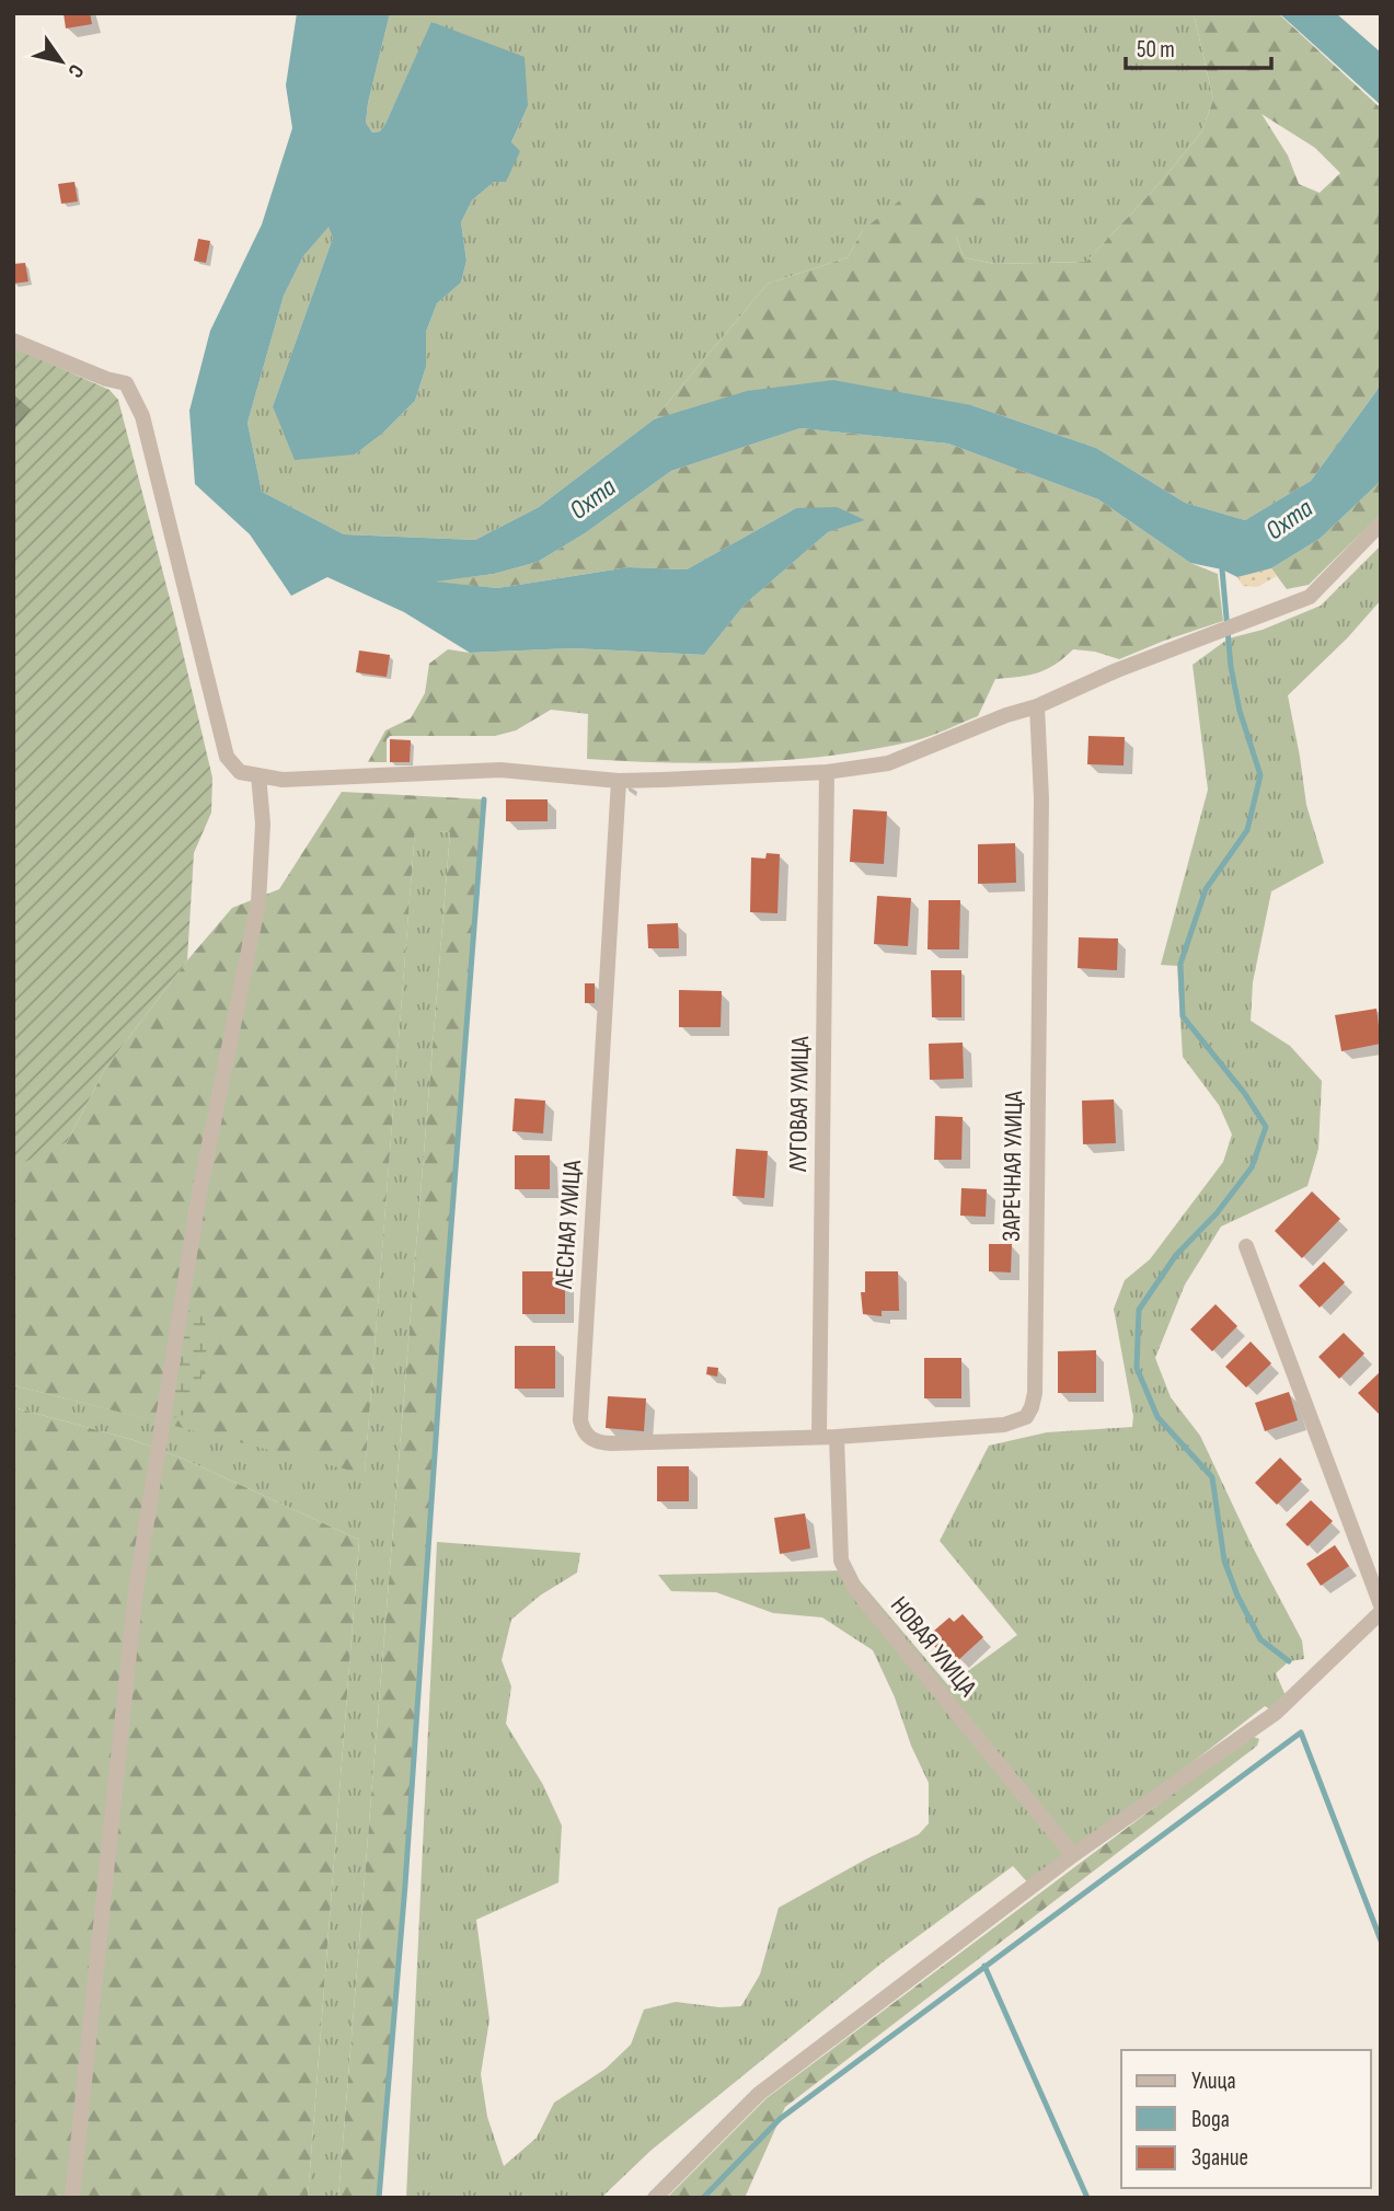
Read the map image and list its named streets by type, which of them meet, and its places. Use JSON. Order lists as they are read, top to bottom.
{
  "streets": {
    "street": [
      "ЛУГОВАЯ УЛИЦА",
      "ЗАРЕЧНАЯ УЛИЦА",
      "ЛЕСНАЯ УЛИЦА",
      "НОВАЯ УЛИЦА"
    ]
  },
  "crossings": [
    ["ЛУГОВАЯ УЛИЦА", "ЗАРЕЧНАЯ УЛИЦА"],
    ["ЛУГОВАЯ УЛИЦА", "ЛЕСНАЯ УЛИЦА"],
    ["ЗАРЕЧНАЯ УЛИЦА", "ЛЕСНАЯ УЛИЦА"],
    ["ЗАРЕЧНАЯ УЛИЦА", "НОВАЯ УЛИЦА"]
  ],
  "water": ["Охта"],
  "legend": ["Улица", "Вода", "Здание"],
  "scale_bar": "50 m",
  "north": "bottom right"
}
